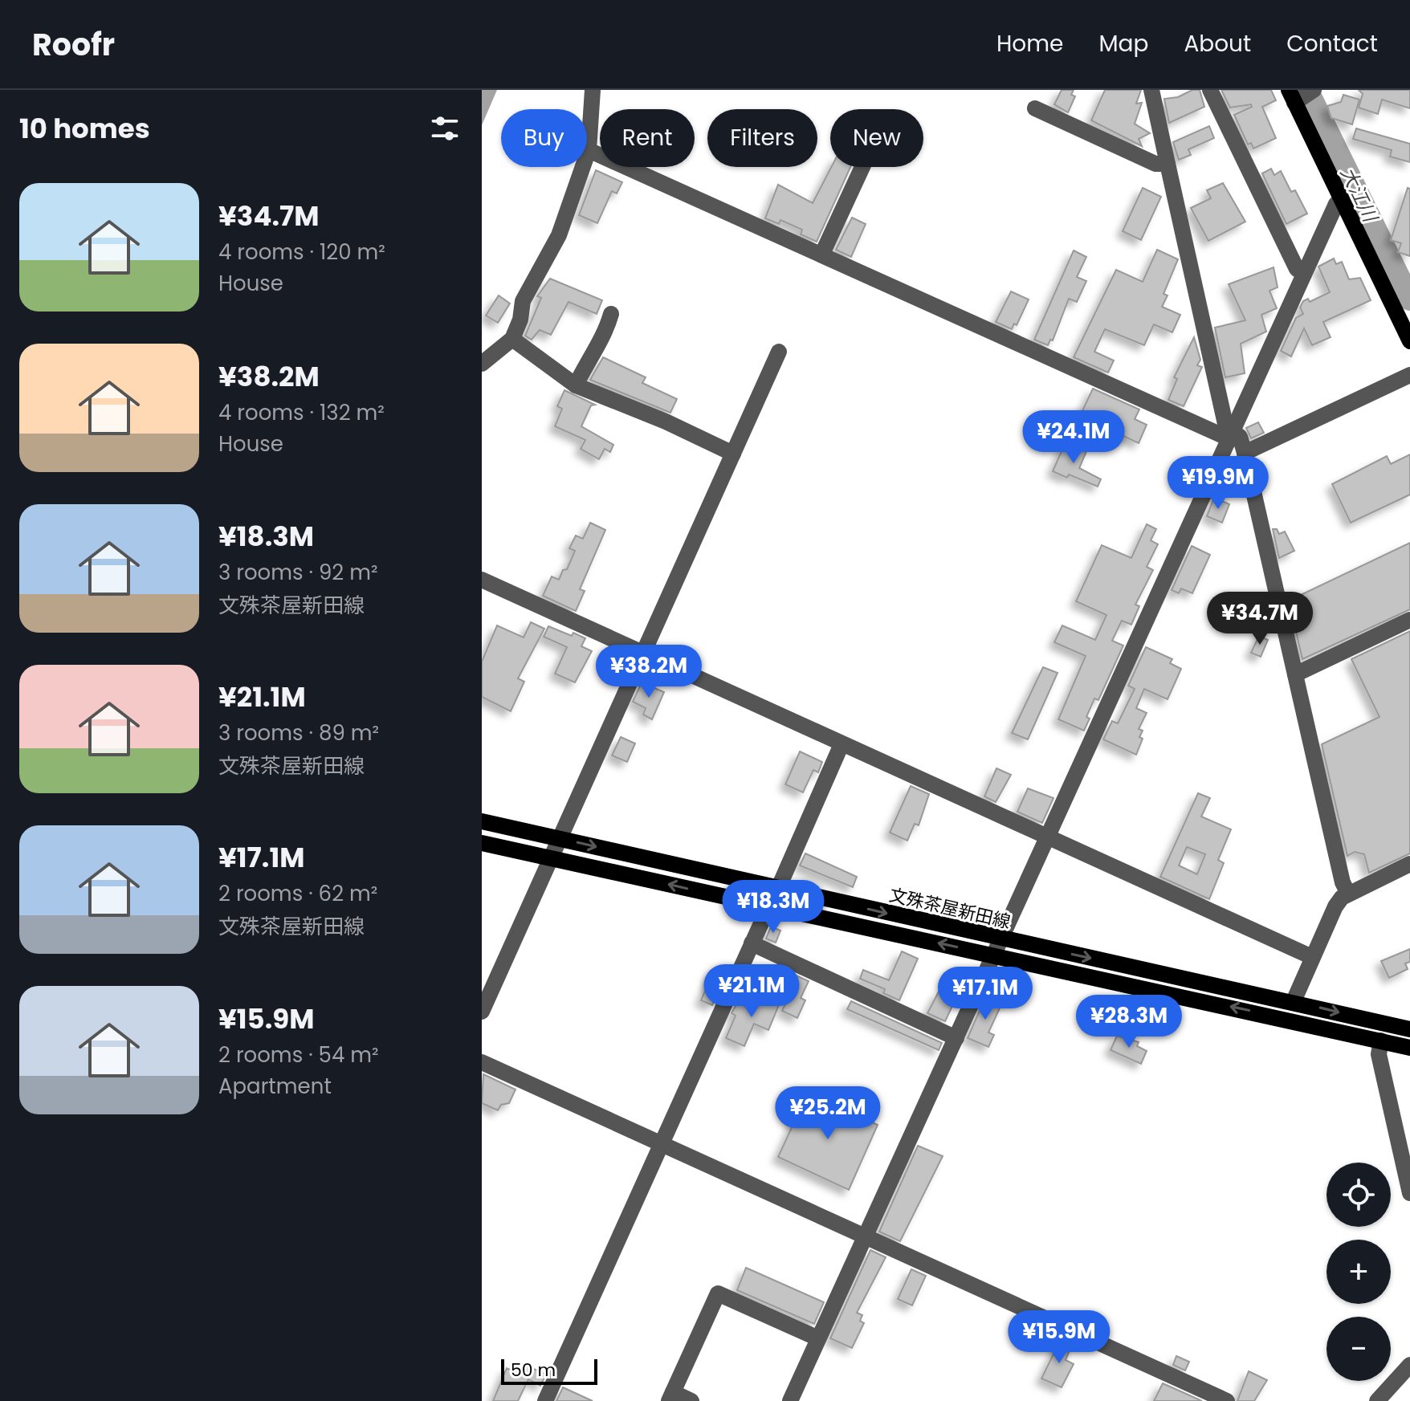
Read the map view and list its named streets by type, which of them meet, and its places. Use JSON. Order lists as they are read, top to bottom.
{
  "streets": {
    "main road": ["文殊茶屋新田線"]
  },
  "water": ["大江川"],
  "scale_bar": "50 m",
  "page": {
    "header": "Roofr",
    "nav": [
      "Home",
      "Map",
      "About",
      "Contact"
    ],
    "heading": "10 homes",
    "chip": [
      "Buy",
      "Rent",
      "Filters",
      "New"
    ],
    "list": [
      {
        "name": "¥34.7M",
        "note": "4 rooms · 120 m² · House"
      },
      {
        "name": "¥38.2M",
        "note": "4 rooms · 132 m² · House"
      },
      {
        "name": "¥18.3M",
        "note": "3 rooms · 92 m² · 文殊茶屋新田線"
      },
      {
        "name": "¥21.1M",
        "note": "3 rooms · 89 m² · 文殊茶屋新田線"
      },
      {
        "name": "¥17.1M",
        "note": "2 rooms · 62 m² · 文殊茶屋新田線"
      },
      {
        "name": "¥15.9M",
        "note": "2 rooms · 54 m² · Apartment"
      }
    ],
    "price": [
      "¥24.1M",
      "¥19.9M",
      "¥34.7M",
      "¥38.2M",
      "¥18.3M",
      "¥21.1M",
      "¥17.1M",
      "¥28.3M",
      "¥25.2M",
      "¥15.9M"
    ],
    "map_buttons": ["+", "−"],
    "scale": "50 m"
  }
}
